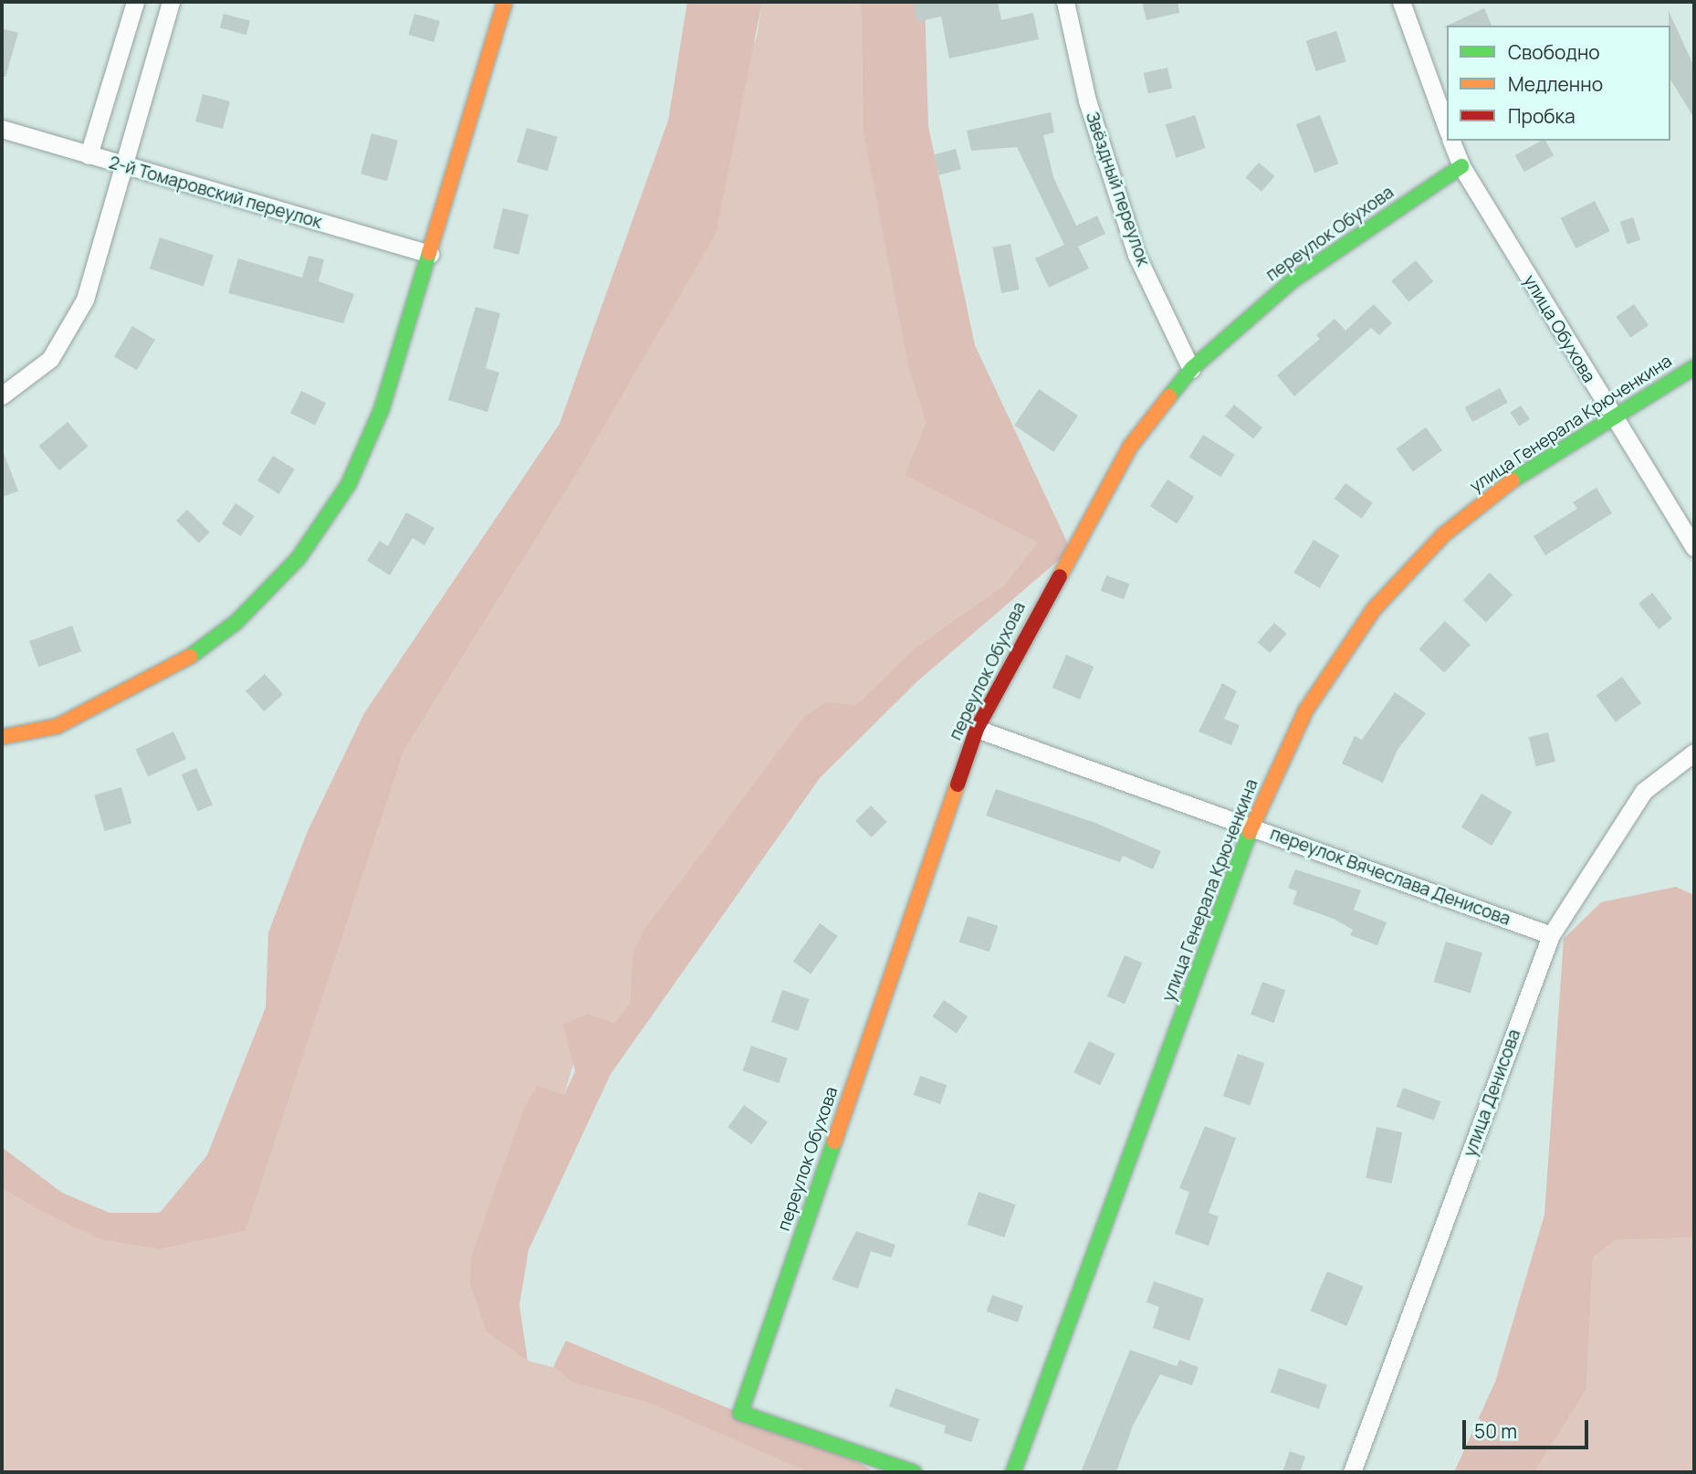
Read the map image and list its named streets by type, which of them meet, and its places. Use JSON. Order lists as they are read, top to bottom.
{
  "streets": {
    "street": [
      "Звёздный переулок",
      "2-й Томаровский переулок",
      "переулок Обухова",
      "улица Обухова",
      "улица Генерала Крюченкина",
      "переулок Вячеслава Денисова",
      "улица Денисова"
    ]
  },
  "crossings": [
    ["Звёздный переулок", "переулок Обухова"],
    ["переулок Обухова", "улица Обухова"],
    ["переулок Обухова", "переулок Вячеслава Денисова"],
    ["улица Обухова", "улица Генерала Крюченкина"],
    ["улица Генерала Крюченкина", "переулок Вячеслава Денисова"],
    ["переулок Вячеслава Денисова", "улица Денисова"]
  ],
  "legend": ["Свободно", "Медленно", "Пробка"],
  "scale_bar": "50 m"
}
